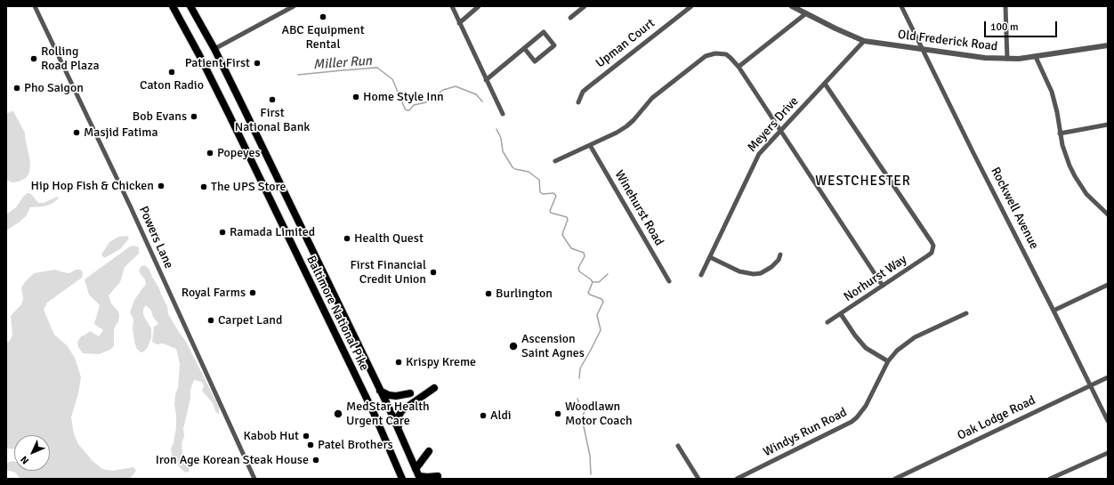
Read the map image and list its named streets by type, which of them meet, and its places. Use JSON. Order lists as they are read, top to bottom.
{
  "streets": {
    "main road": ["Baltimore National Pike"],
    "street": [
      "Old Frederick Road",
      "Upman Court",
      "Meyers Drive",
      "Winehurst Road",
      "Rockwell Avenue",
      "Powers Lane",
      "Norhurst Way",
      "Oak Lodge Road",
      "Windys Run Road"
    ]
  },
  "crossings": [
    ["Old Frederick Road", "Meyers Drive"],
    ["Old Frederick Road", "Rockwell Avenue"],
    ["Meyers Drive", "Norhurst Way"],
    ["Rockwell Avenue", "Oak Lodge Road"]
  ],
  "districts": ["WESTCHESTER"],
  "water": ["Miller Run"],
  "places": [
    "ABC Equipment Rental",
    "Rolling Road Plaza",
    "Patient First",
    "Caton Radio",
    "Pho Saigon",
    "Home Style Inn",
    "First National Bank",
    "Bob Evans",
    "Masjid Fatima",
    "Popeyes",
    "Hip Hop Fish & Chicken",
    "The UPS Store",
    "Ramada Limited",
    "Health Quest",
    "First Financial Credit Union",
    "Royal Farms",
    "Burlington",
    "Carpet Land",
    "Ascension Saint Agnes",
    "Krispy Kreme",
    "MedStar Health Urgent Care",
    "Woodlawn Motor Coach",
    "Aldi",
    "Kabob Hut",
    "Patel Brothers",
    "Iron Age Korean Steak House"
  ],
  "scale_bar": "100 m",
  "north": "bottom left"
}
